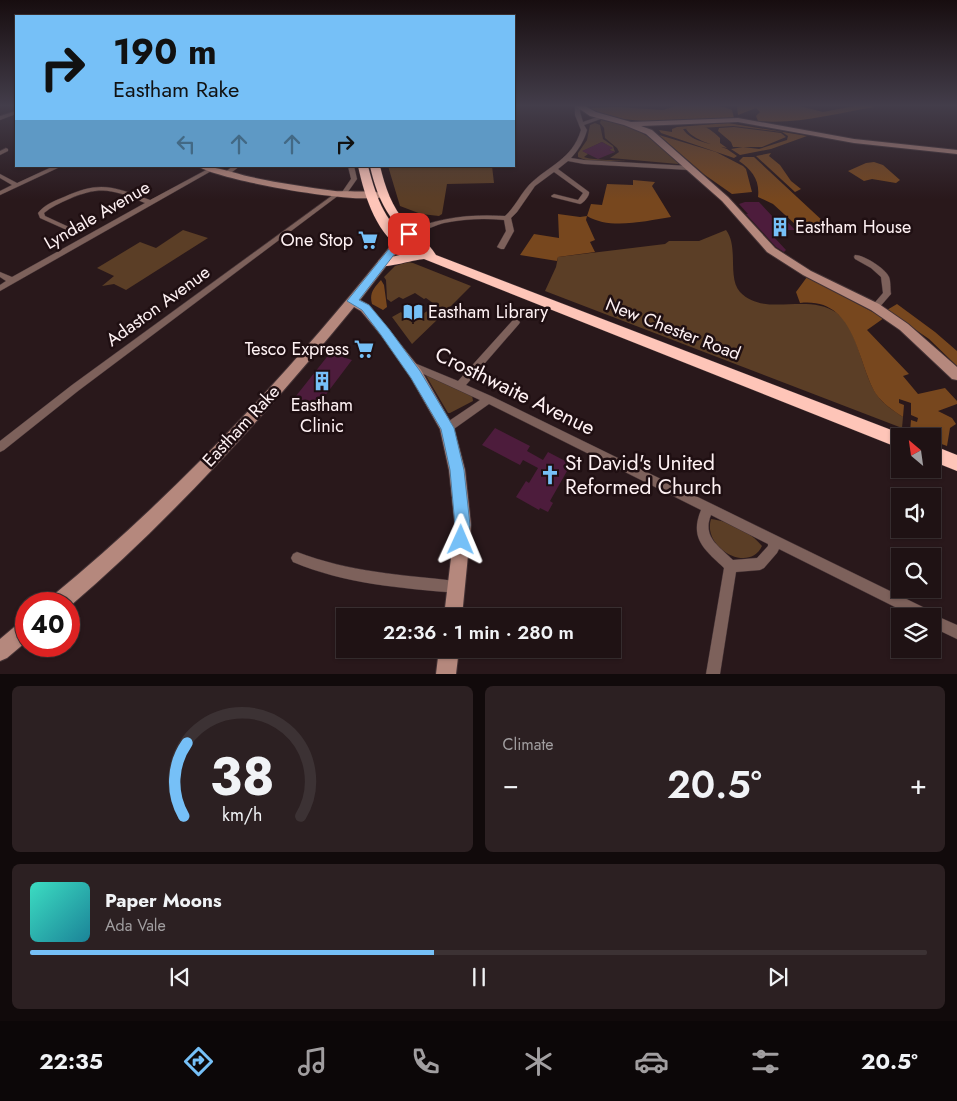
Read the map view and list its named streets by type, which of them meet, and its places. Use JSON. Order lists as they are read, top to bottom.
{
  "streets": {
    "highway": ["New Chester Road"],
    "main road": ["Eastham Rake"],
    "street": ["Lyndale Avenue", "Adaston Avenue", "Crosthwaite Avenue"]
  },
  "crossings": [
    ["New Chester Road", "Eastham Rake"]
  ],
  "places": {
    "building": ["Eastham House", "Eastham Clinic"],
    "supermarket": ["One Stop", "Tesco Express"],
    "library": ["Eastham Library"],
    "church": ["St David's United Reformed Church"]
  },
  "north": "top left",
  "page": {
    "turn": ["190 m", "Eastham Rake"],
    "limit": "40",
    "trip": "22:36 · 1 min · 280 m",
    "tile": "Climate",
    "heat": ["−", "20.5°", "+"],
    "song": ["Paper Moons", "Ada Vale"],
    "tabs": ["22:35", "20.5°"],
    "gauge": ["38", "km/h"]
  }
}
